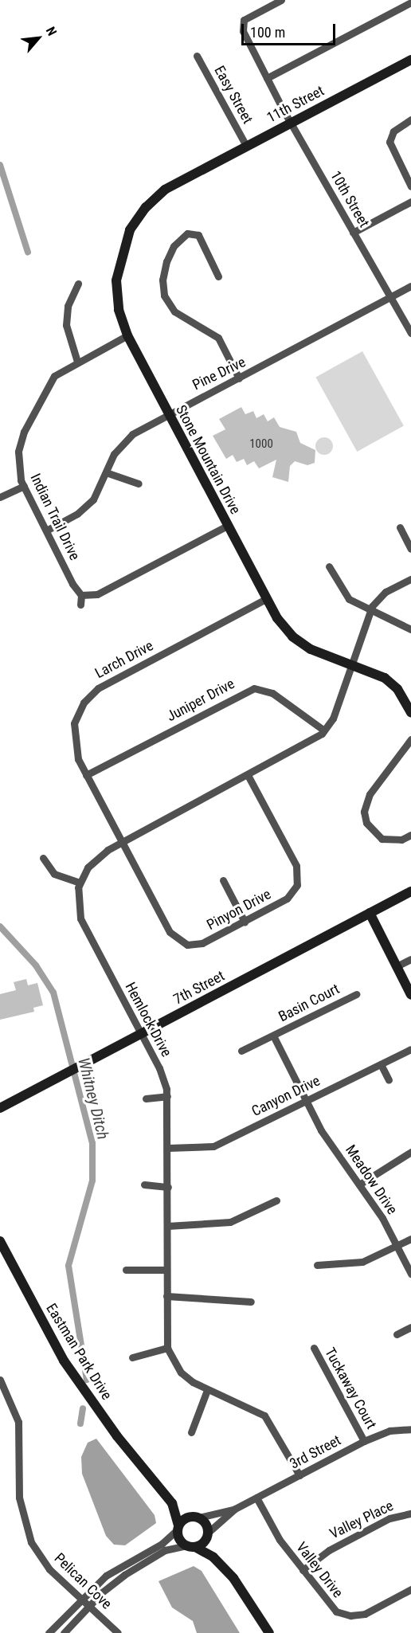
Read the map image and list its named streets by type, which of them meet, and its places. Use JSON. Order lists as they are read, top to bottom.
{
  "streets": {
    "street": [
      "Easy Street",
      "11th Street",
      "10th Street",
      "Pine Drive",
      "Stone Mountain Drive",
      "Indian Trail Drive",
      "Larch Drive",
      "Juniper Drive",
      "Pinyon Drive",
      "7th Street",
      "Basin Court",
      "Hemlock Drive",
      "Canyon Drive",
      "Meadow Drive",
      "Eastman Park Drive",
      "Tuckaway Court",
      "3rd Street",
      "Valley Place",
      "Valley Drive",
      "Pelican Cove"
    ]
  },
  "crossings": [
    ["Easy Street", "11th Street"],
    ["11th Street", "10th Street"],
    ["11th Street", "Stone Mountain Drive"],
    ["10th Street", "Pine Drive"],
    ["Pine Drive", "Stone Mountain Drive"],
    ["Pine Drive", "Indian Trail Drive"],
    ["Stone Mountain Drive", "Indian Trail Drive"],
    ["Stone Mountain Drive", "Larch Drive"],
    ["Larch Drive", "Juniper Drive"],
    ["Larch Drive", "Pinyon Drive"],
    ["7th Street", "Hemlock Drive"],
    ["Basin Court", "Canyon Drive"],
    ["Basin Court", "Meadow Drive"],
    ["Hemlock Drive", "Canyon Drive"],
    ["Hemlock Drive", "3rd Street"],
    ["Canyon Drive", "Meadow Drive"],
    ["Eastman Park Drive", "3rd Street"],
    ["Tuckaway Court", "3rd Street"],
    ["3rd Street", "Valley Drive"],
    ["Valley Place", "Valley Drive"]
  ],
  "water": ["Whitney Ditch"],
  "house_numbers": ["1000"],
  "scale_bar": "100 m",
  "north": "top right"
}
